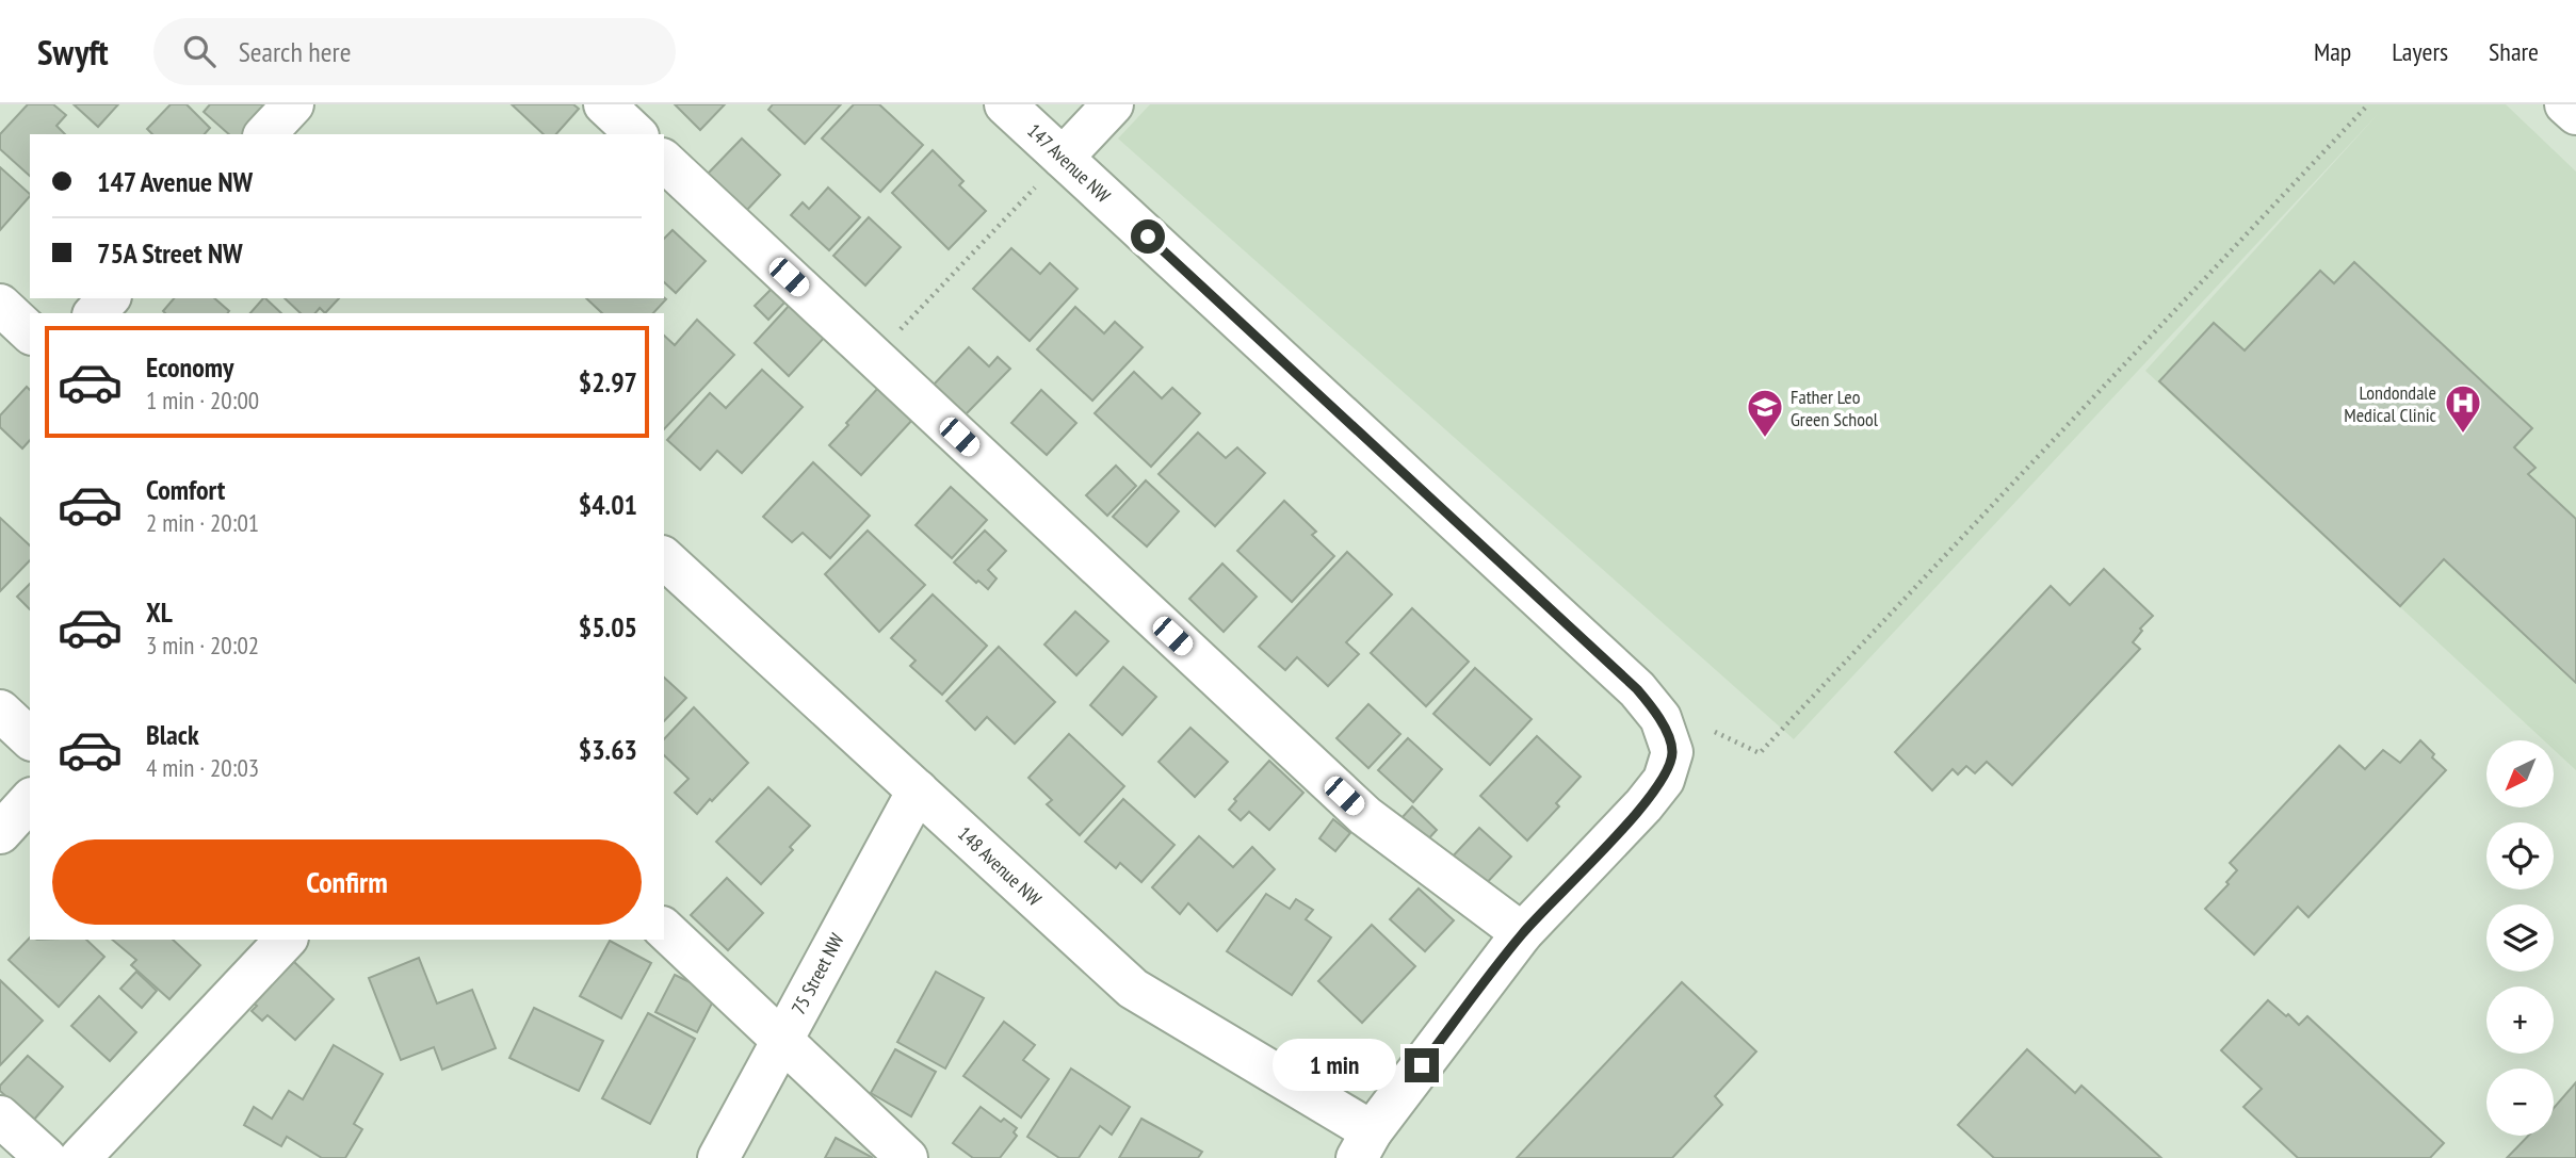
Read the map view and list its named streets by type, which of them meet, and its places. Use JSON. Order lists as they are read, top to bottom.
{
  "streets": {
    "street": ["147 Avenue NW", "148 Avenue NW", "75 Street NW"]
  },
  "crossings": [
    ["148 Avenue NW", "75 Street NW"]
  ],
  "places": {
    "hospital": ["Londondale Medical Clinic"],
    "school or university": ["Father Leo Green School"]
  },
  "north": "bottom left",
  "page": {
    "header": "Swyft",
    "search": "Search here",
    "nav": ["Map", "Layers", "Share"],
    "banner": ["147 Avenue NW", "75A Street NW"],
    "list": [
      {
        "name": "Economy",
        "note": "1 min · 20:00",
        "value": "$2.97"
      },
      {
        "name": "Comfort",
        "note": "2 min · 20:01",
        "value": "$4.01"
      },
      {
        "name": "XL",
        "note": "3 min · 20:02",
        "value": "$5.05"
      },
      {
        "name": "Black",
        "note": "4 min · 20:03",
        "value": "$3.63"
      }
    ],
    "map_buttons": ["+", "−"],
    "buttons": "Confirm",
    "bubble": "1 min"
  }
}
